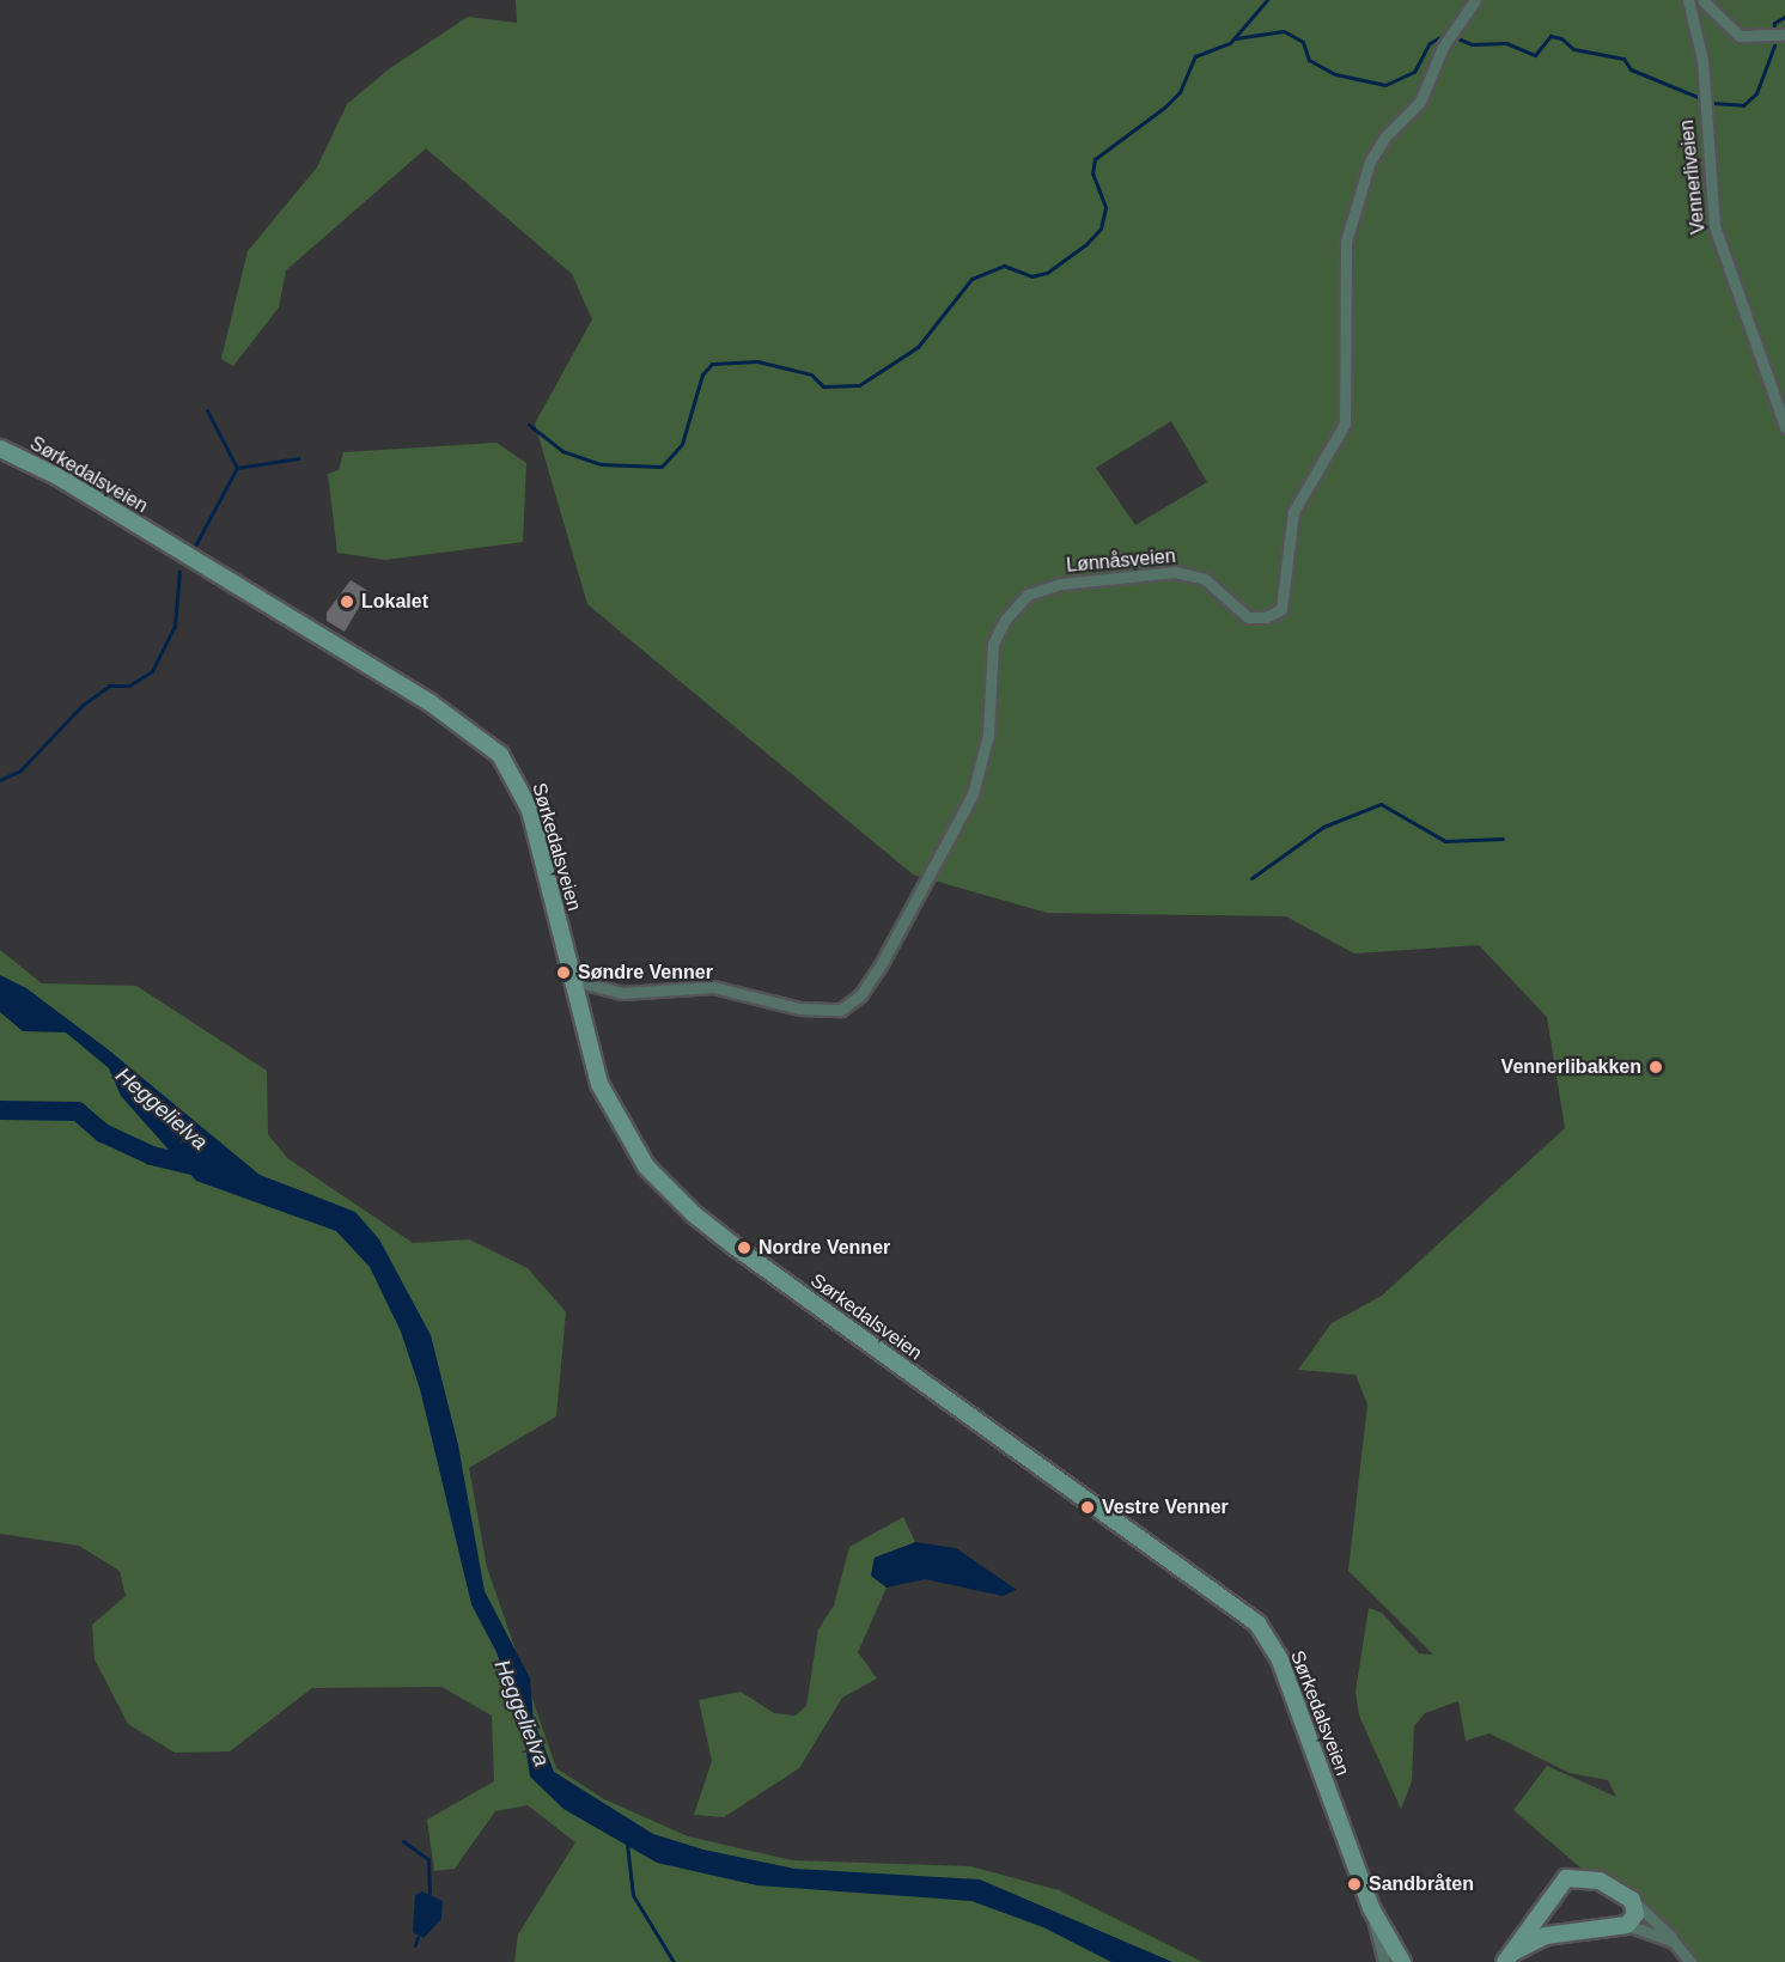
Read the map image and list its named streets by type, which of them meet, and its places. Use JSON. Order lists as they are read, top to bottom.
{
  "streets": {
    "street": ["Vennerliveien", "Sørkedalsveien", "Lønnåsveien"]
  },
  "crossings": [
    ["Sørkedalsveien", "Lønnåsveien"]
  ],
  "water": ["Heggelielva"],
  "places": [
    "Lokalet",
    "Søndre Venner",
    "Vennerlibakken",
    "Nordre Venner",
    "Vestre Venner",
    "Sandbråten"
  ]
}
